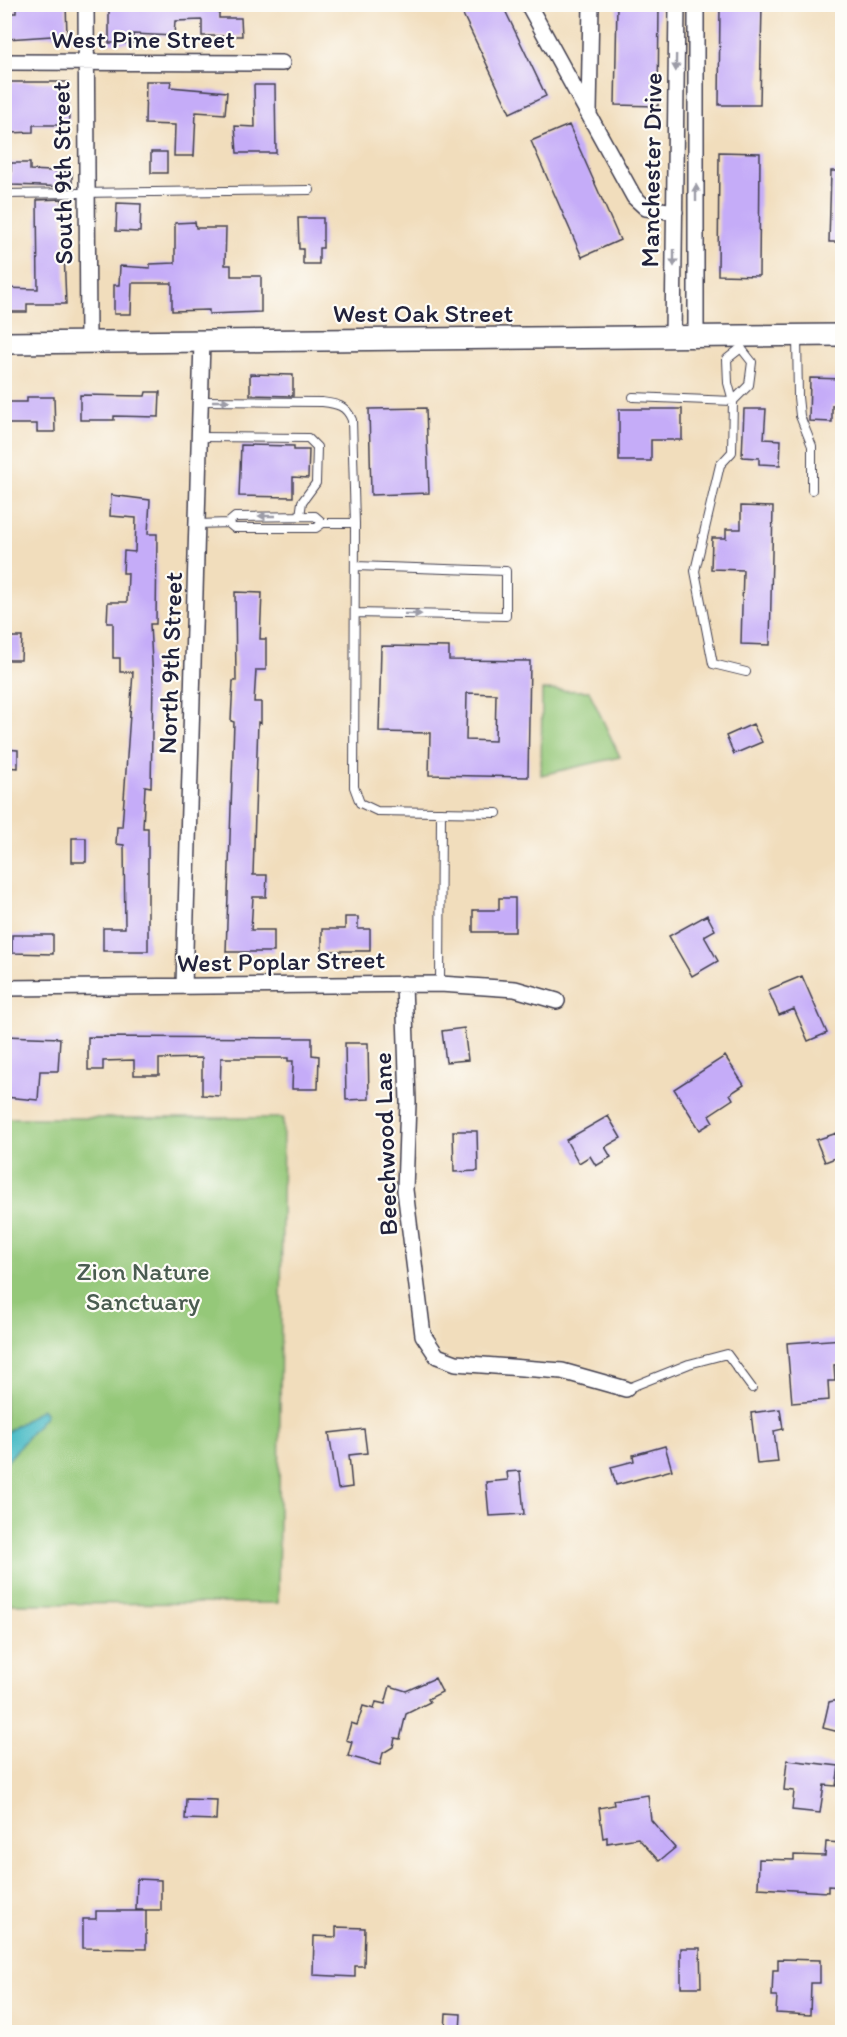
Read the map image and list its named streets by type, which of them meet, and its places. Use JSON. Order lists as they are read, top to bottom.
{
  "streets": {
    "main road": ["West Oak Street"],
    "street": [
      "West Pine Street",
      "Manchester Drive",
      "South 9th Street",
      "North 9th Street",
      "West Poplar Street",
      "Beechwood Lane"
    ]
  },
  "crossings": [
    ["West Pine Street", "South 9th Street"],
    ["Manchester Drive", "West Oak Street"],
    ["South 9th Street", "West Oak Street"],
    ["West Oak Street", "North 9th Street"],
    ["North 9th Street", "West Poplar Street"],
    ["West Poplar Street", "Beechwood Lane"]
  ],
  "parks": ["Zion Nature Sanctuary"]
}
